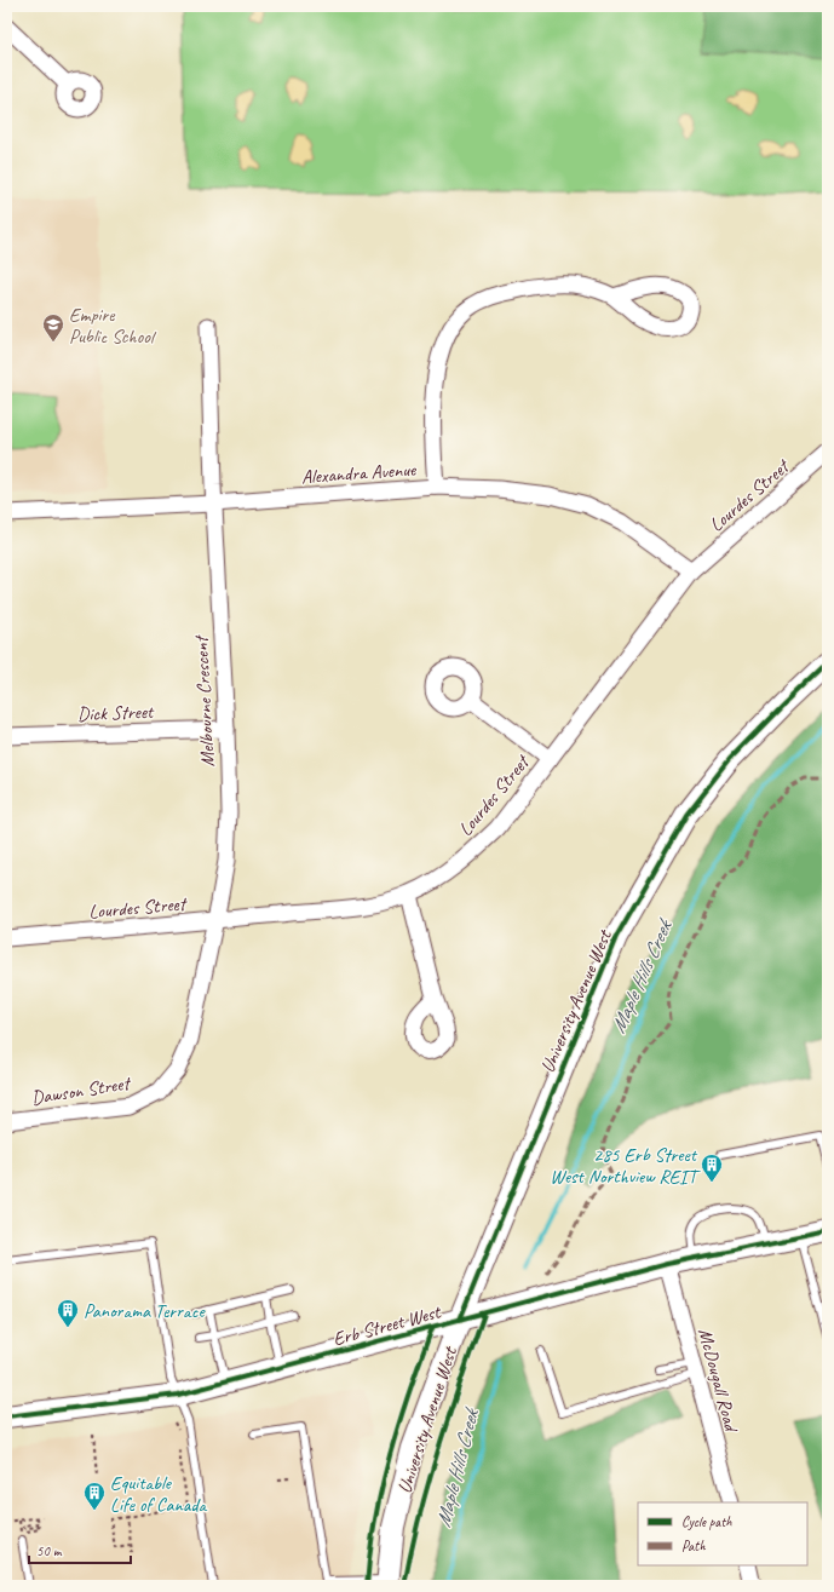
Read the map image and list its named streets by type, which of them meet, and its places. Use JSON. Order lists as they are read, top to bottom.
{
  "streets": {
    "main road": ["University Avenue West", "Erb Street West"],
    "street": [
      "Alexandra Avenue",
      "Lourdes Street",
      "Melbourne Crescent",
      "Dick Street",
      "Dawson Street",
      "McDougall Road"
    ]
  },
  "crossings": [
    ["Alexandra Avenue", "Lourdes Street"],
    ["Alexandra Avenue", "Melbourne Crescent"],
    ["Lourdes Street", "Melbourne Crescent"],
    ["Melbourne Crescent", "Dick Street"],
    ["Melbourne Crescent", "Dawson Street"],
    ["University Avenue West", "Erb Street West"],
    ["Erb Street West", "McDougall Road"]
  ],
  "water": ["Maple Hills Creek"],
  "places": {
    "school or university": ["Empire Public School"],
    "building": ["285 Erb Street West Northview REIT", "Panorama Terrace", "Equitable Life of Canada"]
  },
  "legend": ["Cycle path", "Path"],
  "scale_bar": "50 m"
}
